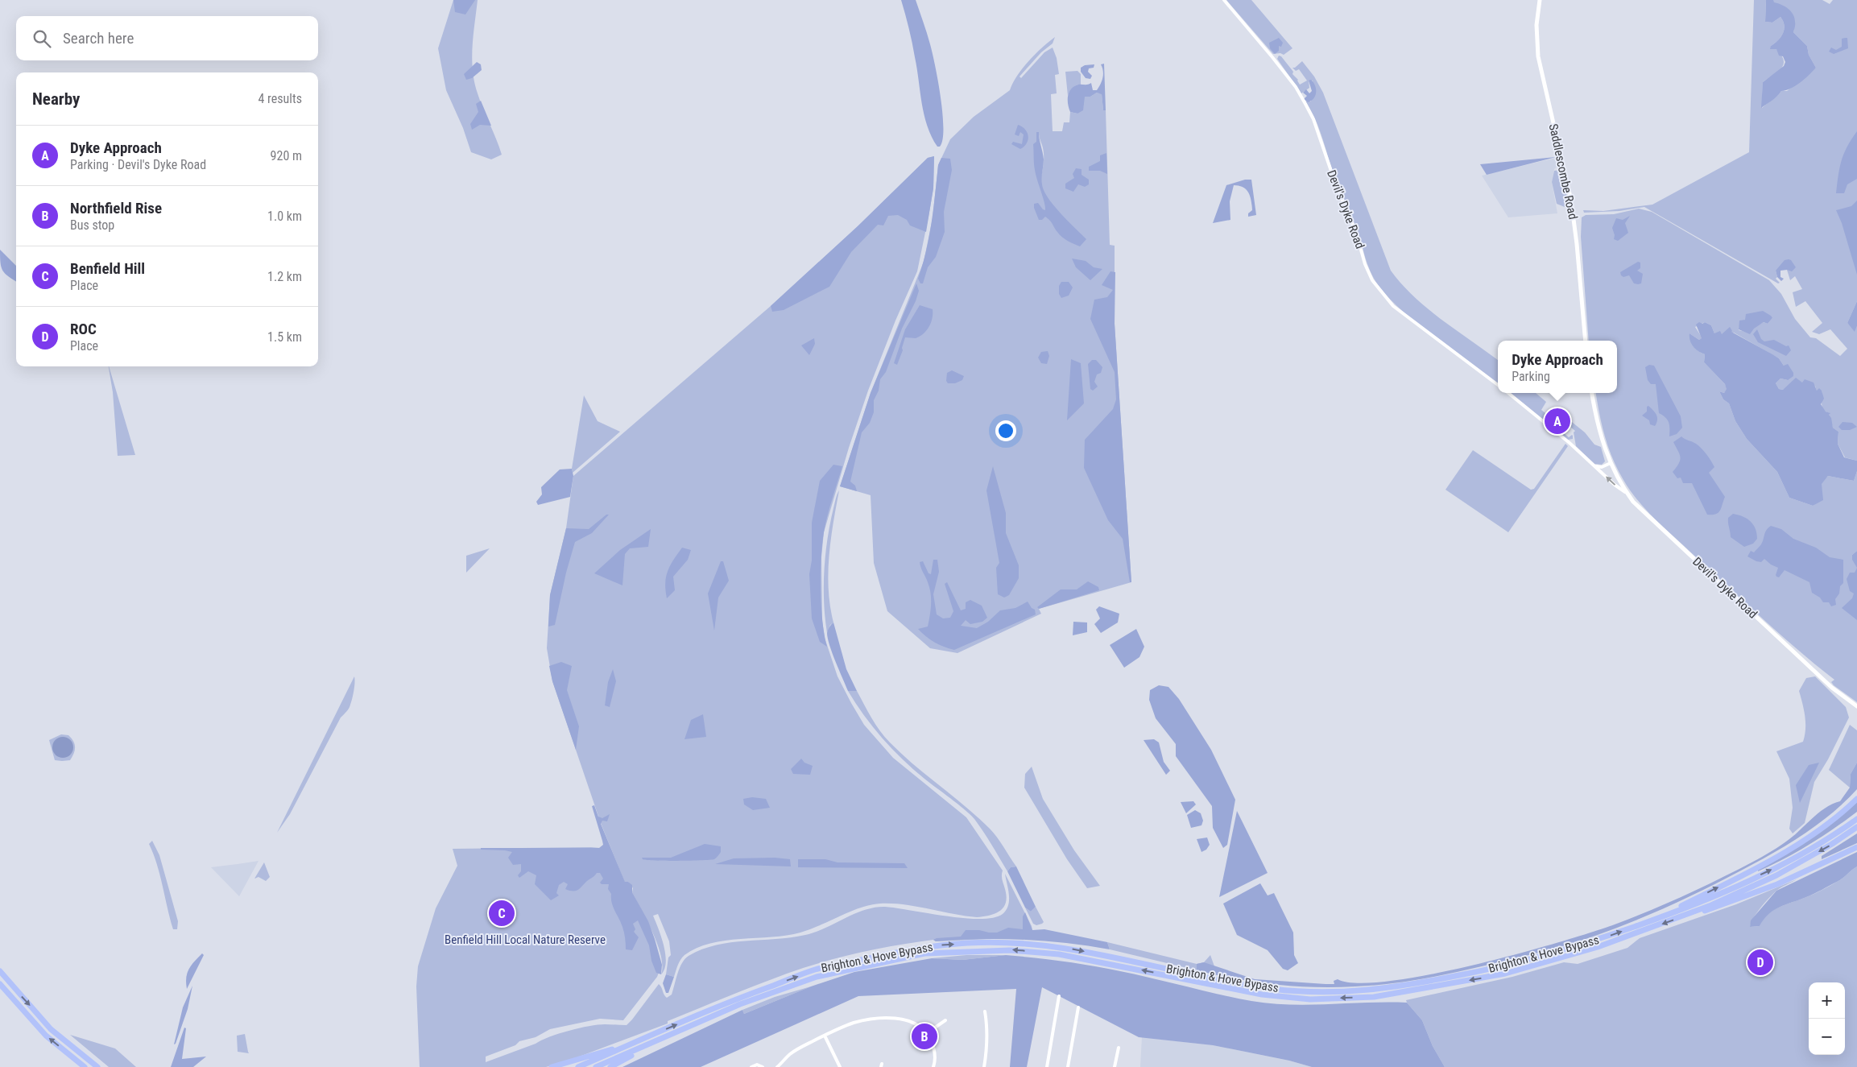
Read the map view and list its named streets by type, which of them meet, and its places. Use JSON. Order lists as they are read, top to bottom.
{
  "streets": {
    "highway": ["Brighton & Hove Bypass"],
    "street": ["Saddlescombe Road", "Devil's Dyke Road"]
  },
  "parks": ["Benfield Hill Local Nature Reserve"],
  "page": {
    "search": "Search here",
    "heading": ["Nearby", "4 results"],
    "list": [
      {
        "mark": "A",
        "name": "Dyke Approach",
        "note": "Parking · Devil's Dyke Road",
        "value": "920 m"
      },
      {
        "mark": "B",
        "name": "Northfield Rise",
        "note": "Bus stop",
        "value": "1.0 km"
      },
      {
        "mark": "C",
        "name": "Benfield Hill",
        "note": "Place",
        "value": "1.2 km"
      },
      {
        "mark": "D",
        "name": "ROC",
        "note": "Place",
        "value": "1.5 km"
      }
    ],
    "popup": ["Dyke Approach", "Parking"],
    "pins": [
      "A",
      "C",
      "D",
      "B"
    ],
    "map_buttons": ["+", "−"]
  }
}
